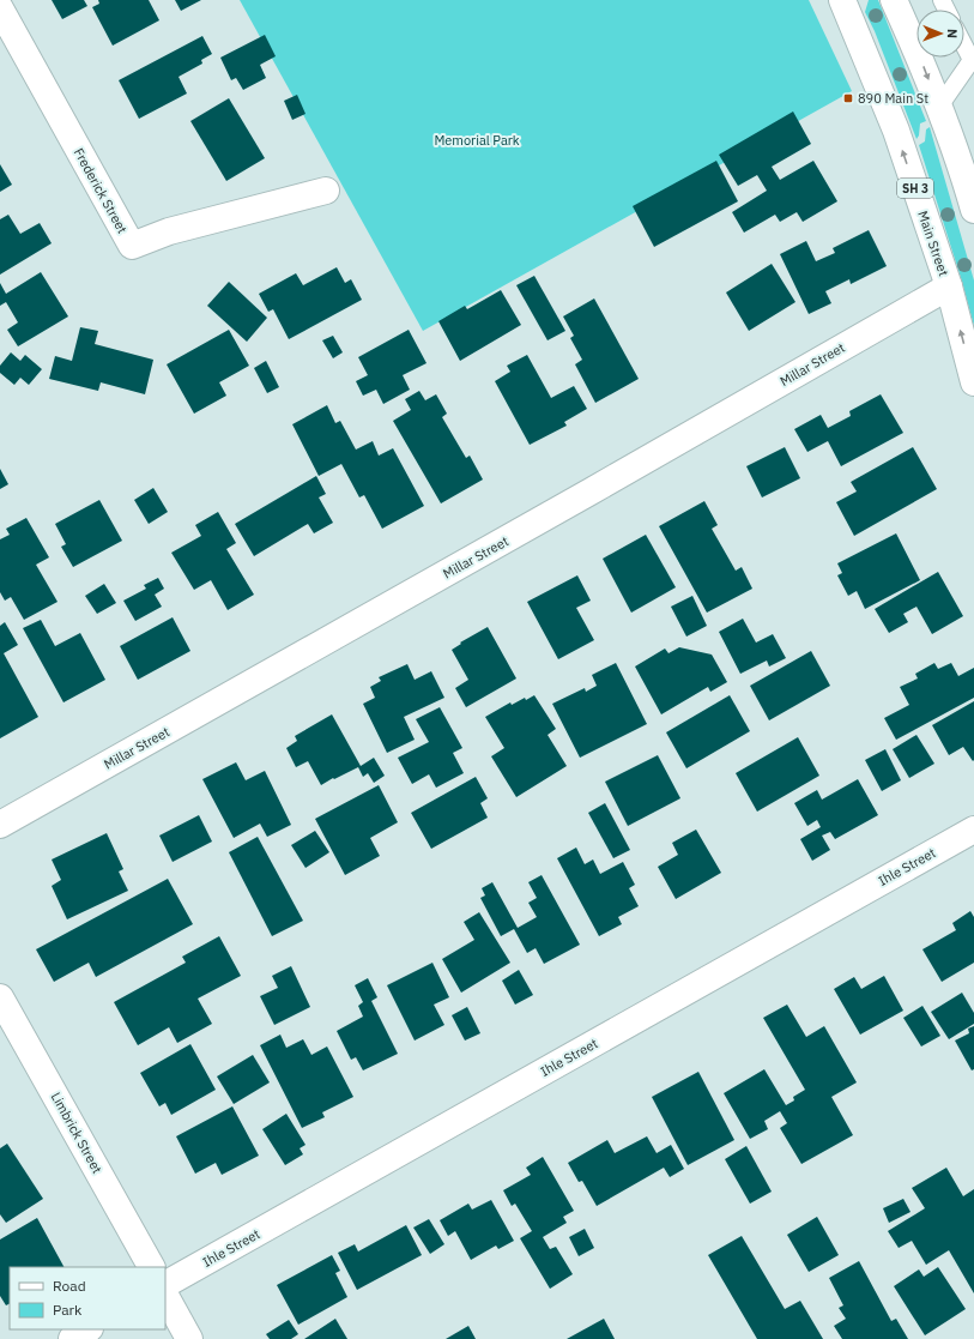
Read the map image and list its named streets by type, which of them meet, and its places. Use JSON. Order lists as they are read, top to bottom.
{
  "streets": {
    "main road": [
      "SH 3",
      "Frederick Street",
      "Main Street",
      "Millar Street",
      "Ihle Street",
      "Limbrick Street"
    ]
  },
  "crossings": [
    ["Main Street", "Millar Street"]
  ],
  "parks": ["Memorial Park"],
  "places": {
    "transit": ["890 Main St"]
  },
  "legend": ["Road", "Park"],
  "north": "right"
}
